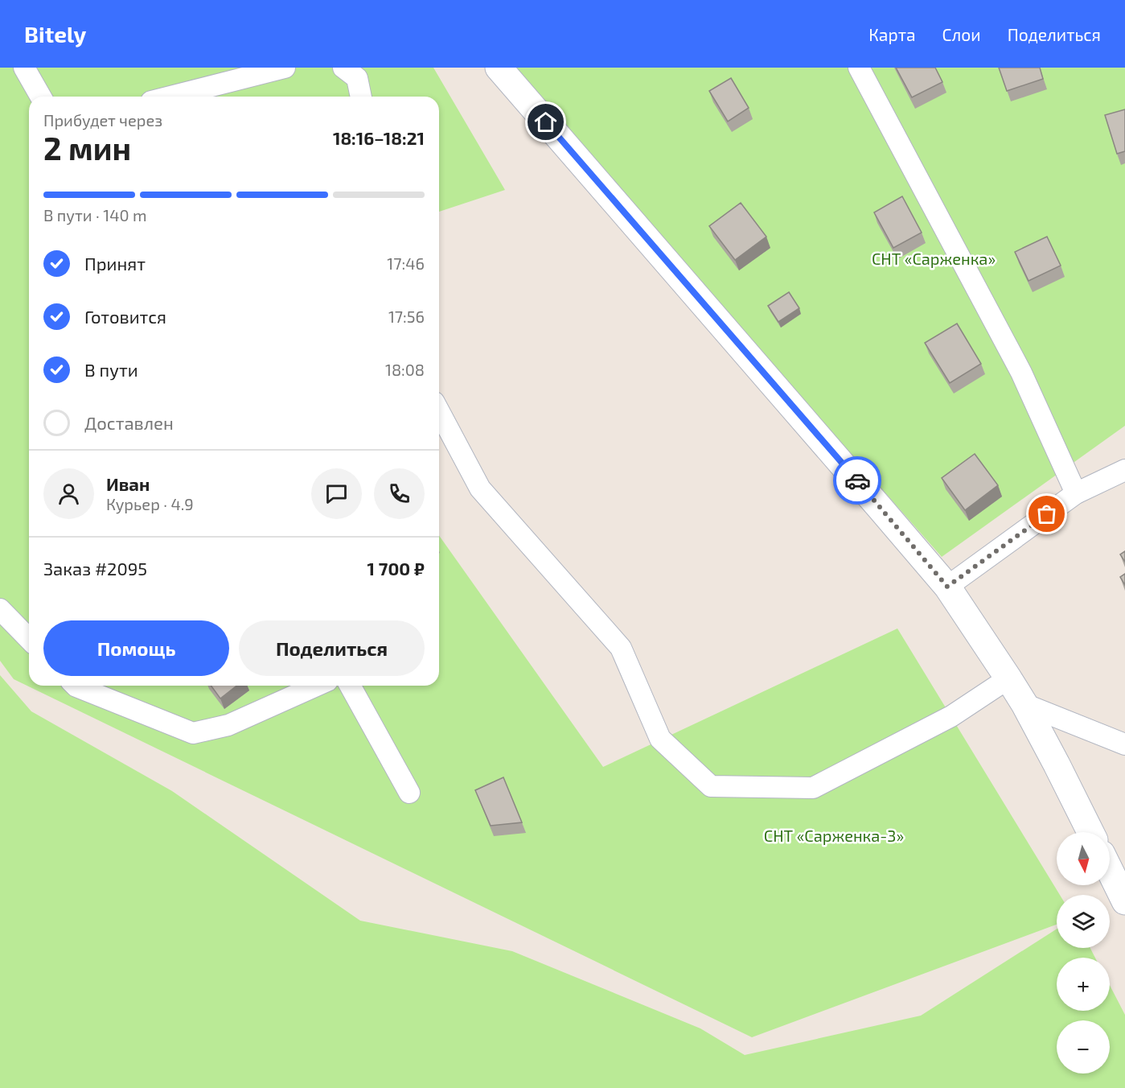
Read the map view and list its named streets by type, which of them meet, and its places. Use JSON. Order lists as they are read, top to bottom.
{
  "parks": ["СНТ «Сарженка»", "СНТ «Сарженка-3»"],
  "north": "bottom",
  "page": {
    "header": "Bitely",
    "nav": ["Карта", "Слои", "Поделиться"],
    "heading": ["2 мин", "Прибудет через", "18:16–18:21"],
    "panel": [
      "Иван",
      "Курьер · 4.9",
      "Заказ #2095",
      "1 700 ₽"
    ],
    "bar": "В пути · 140 m",
    "list": [
      ["Принят", "17:46"],
      ["Готовится", "17:56"],
      ["В пути", "18:08"],
      "Доставлен"
    ],
    "buttons": ["Помощь", "Поделиться"],
    "map_buttons": ["+", "−"]
  }
}
